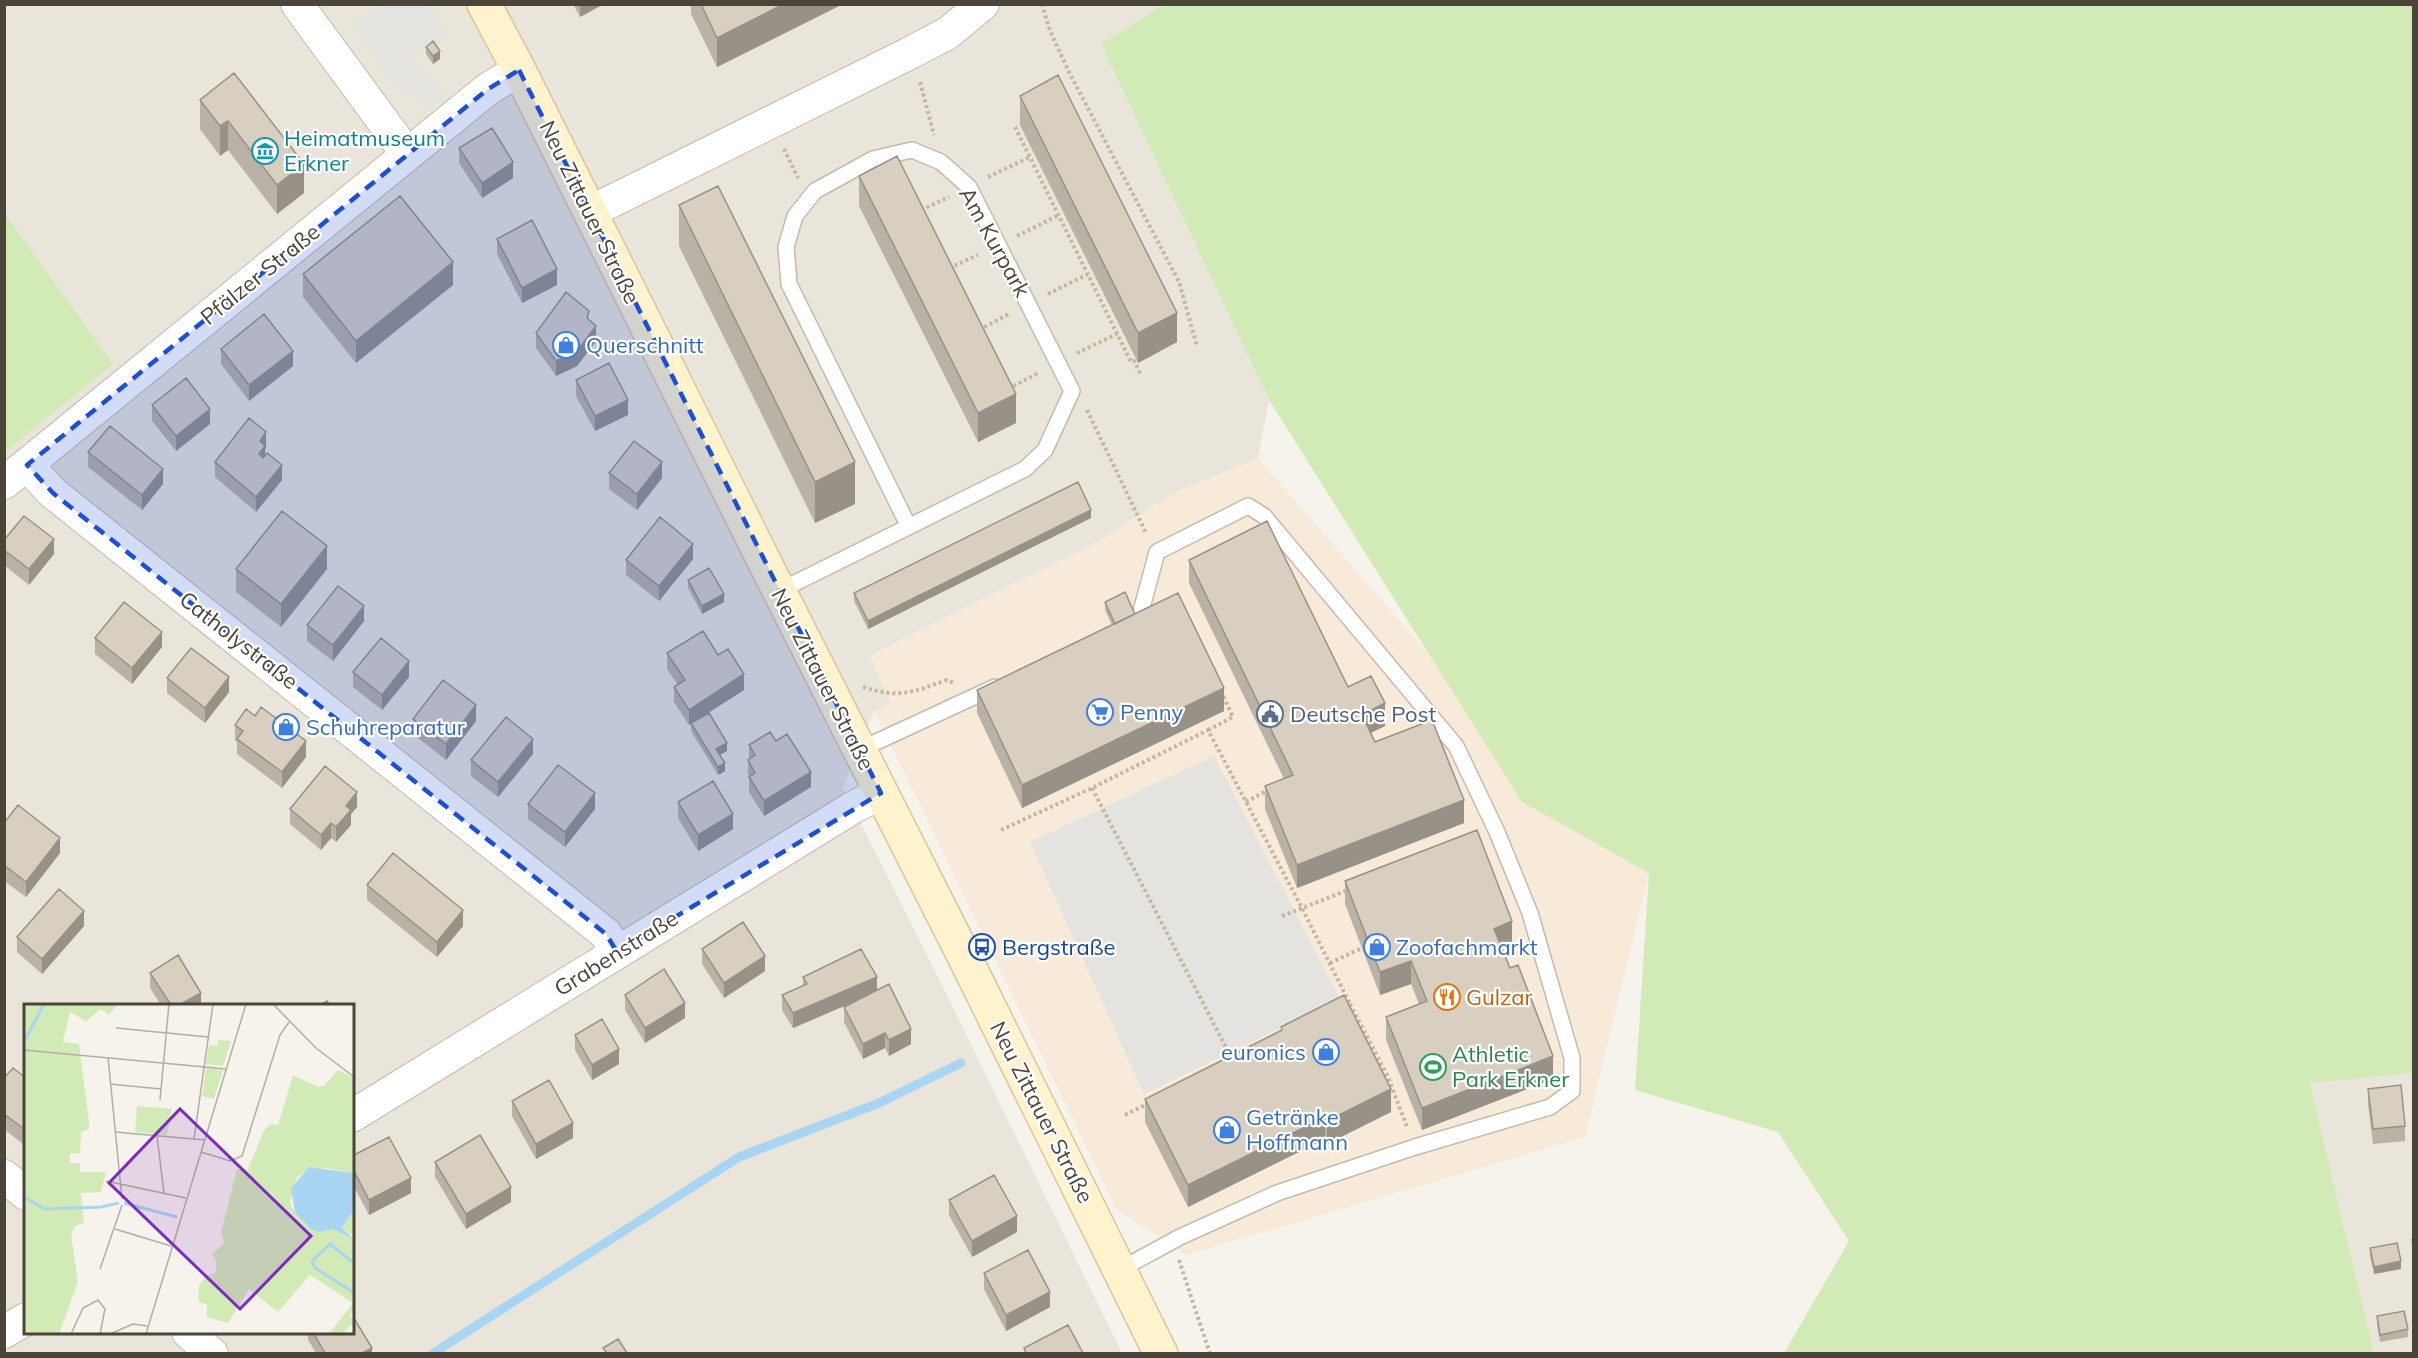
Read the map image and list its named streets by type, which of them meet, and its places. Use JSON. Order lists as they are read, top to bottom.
{
  "streets": {
    "main road": ["Neu Zittauer Straße"],
    "street": ["Pfälzer Straße", "Catholystraße", "Grabenstraße"],
    "lane": ["Am Kurpark"]
  },
  "crossings": [
    ["Neu Zittauer Straße", "Am Kurpark"],
    ["Neu Zittauer Straße", "Pfälzer Straße"],
    ["Neu Zittauer Straße", "Grabenstraße"],
    ["Pfälzer Straße", "Catholystraße"],
    ["Catholystraße", "Grabenstraße"]
  ],
  "places": {
    "museum": ["Heimatmuseum Erkner"],
    "shop": [
      "Querschnitt",
      "Schuhreparatur",
      "Zoofachmarkt",
      "euronics",
      "Getränke Hoffmann"
    ],
    "supermarket": ["Penny"],
    "public building": ["Deutsche Post"],
    "bus stop": ["Bergstraße"],
    "restaurant": ["Gulzar"],
    "sports": ["Athletic Park Erkner"]
  }
}
